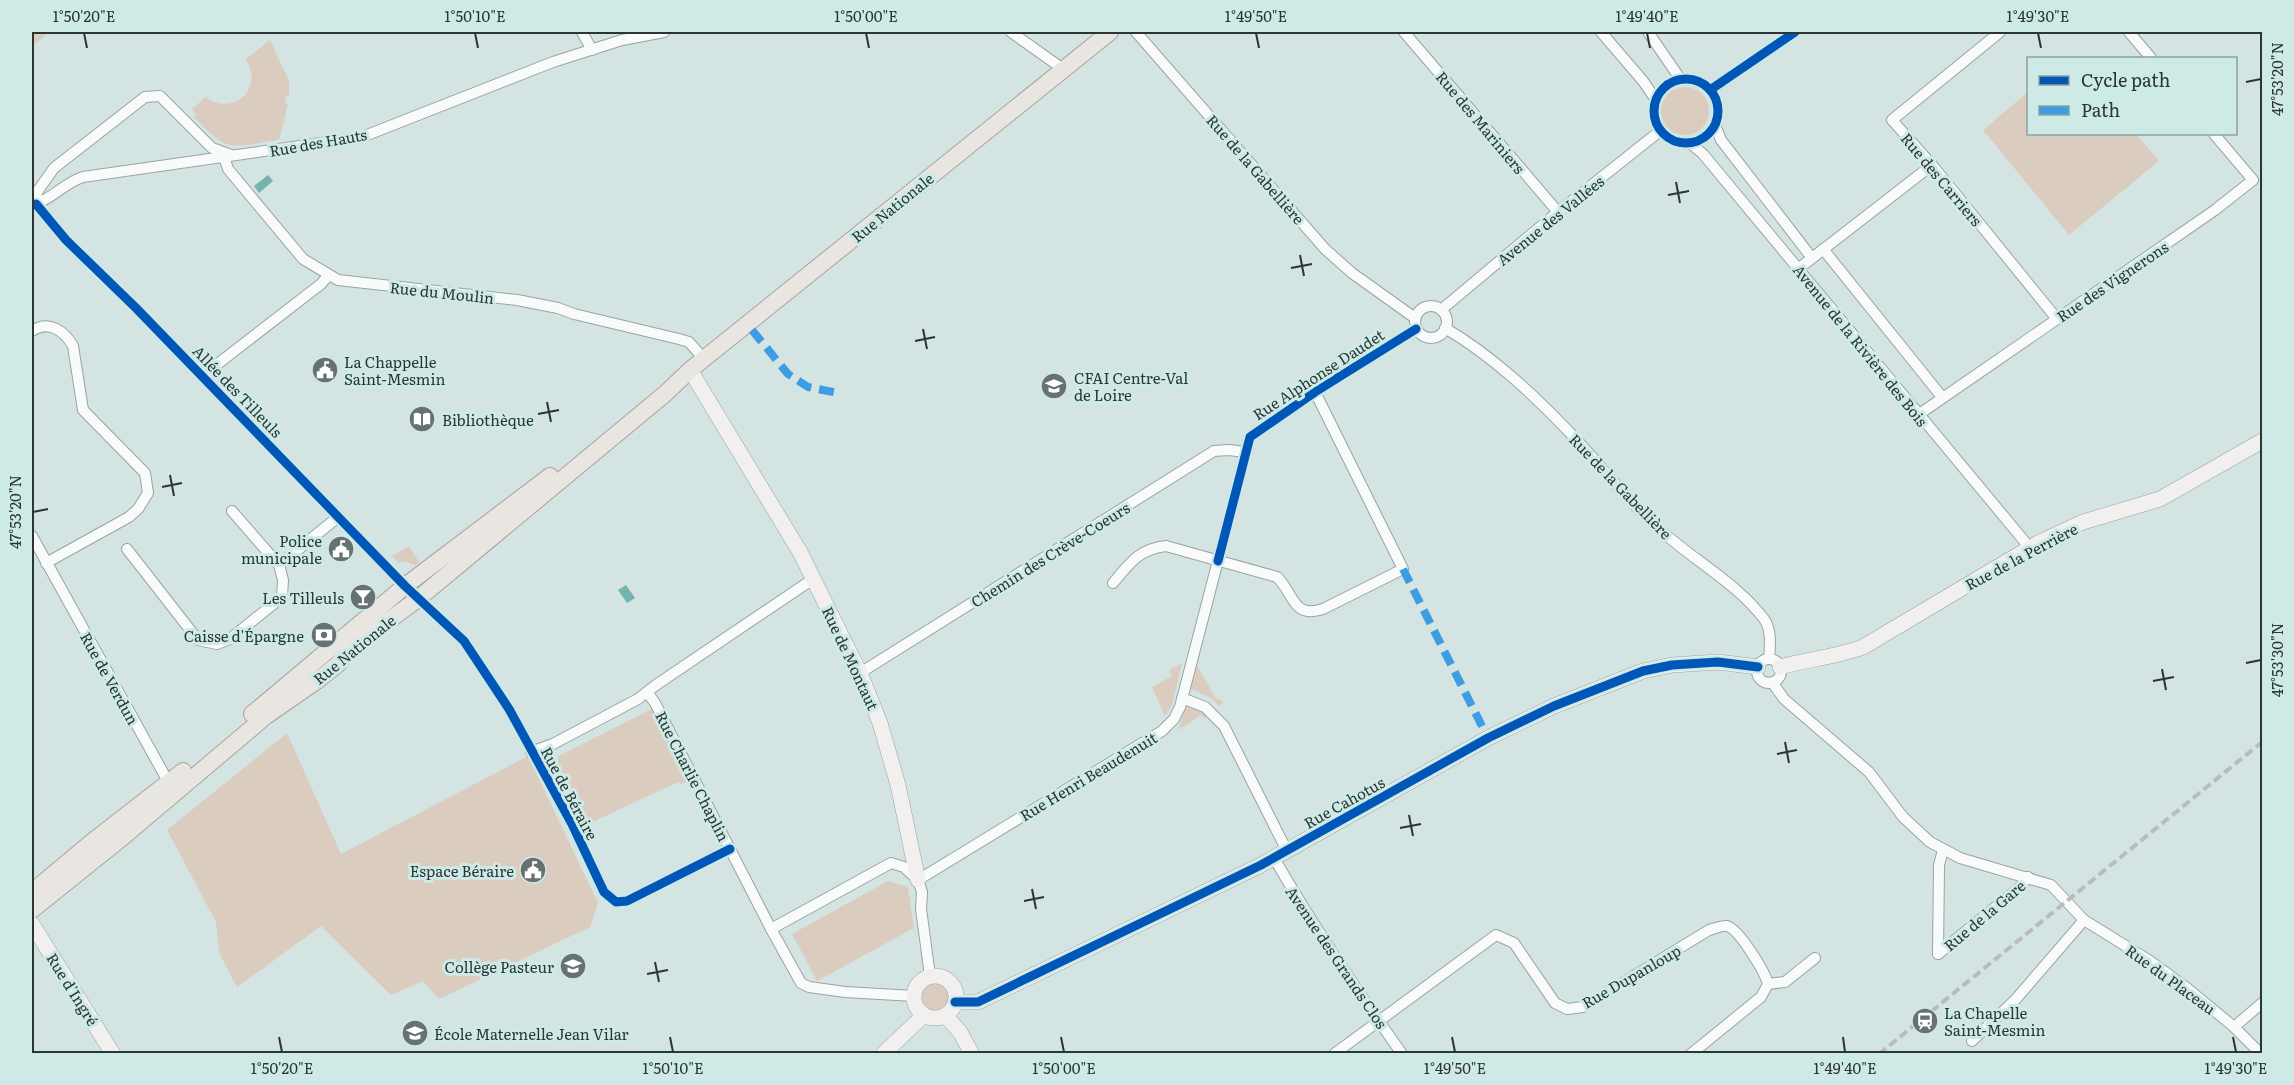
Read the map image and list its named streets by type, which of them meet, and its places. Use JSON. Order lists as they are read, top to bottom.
{
  "streets": {
    "main road": ["Rue Nationale"],
    "street": [
      "Rue des Mariniers",
      "Rue des Hauts",
      "Rue de la Gabellière",
      "Rue des Carriers",
      "Avenue des Vallées",
      "Rue des Vignerons",
      "Rue du Moulin",
      "Avenue de la Rivière des Bois",
      "Rue Alphonse Daudet",
      "Allée des Tilleuls",
      "Chemin des Crève-Coeurs",
      "Rue de la Perrière",
      "Rue de Montaut",
      "Rue de Verdun",
      "Rue Charlie Chaplin",
      "Rue Henri Beaudenuit",
      "Rue de Béraire",
      "Rue Cahotus",
      "Rue de la Gare",
      "Avenue des Grands Clos",
      "Rue Dupanloup",
      "Rue du Placeau",
      "Rue d'Ingré"
    ]
  },
  "crossings": [
    ["Rue des Mariniers", "Avenue des Vallées"],
    ["Rue des Hauts", "Rue du Moulin"],
    ["Rue des Hauts", "Allée des Tilleuls"],
    ["Rue de la Gabellière", "Avenue des Vallées"],
    ["Rue de la Gabellière", "Rue Alphonse Daudet"],
    ["Rue de la Gabellière", "Rue de la Perrière"],
    ["Rue de la Gabellière", "Rue Cahotus"],
    ["Rue des Carriers", "Rue des Vignerons"],
    ["Rue Nationale", "Rue du Moulin"],
    ["Rue Nationale", "Allée des Tilleuls"],
    ["Rue Nationale", "Rue de Montaut"],
    ["Rue Nationale", "Rue de Verdun"],
    ["Rue Nationale", "Rue de Béraire"],
    ["Rue Nationale", "Rue d'Ingré"],
    ["Avenue des Vallées", "Avenue de la Rivière des Bois"],
    ["Avenue des Vallées", "Rue Alphonse Daudet"],
    ["Rue des Vignerons", "Avenue de la Rivière des Bois"],
    ["Avenue de la Rivière des Bois", "Rue de la Perrière"],
    ["Rue Alphonse Daudet", "Chemin des Crève-Coeurs"],
    ["Rue Alphonse Daudet", "Rue Henri Beaudenuit"],
    ["Allée des Tilleuls", "Rue de Béraire"],
    ["Chemin des Crève-Coeurs", "Rue de Montaut"],
    ["Chemin des Crève-Coeurs", "Rue Henri Beaudenuit"],
    ["Rue de la Perrière", "Rue Cahotus"],
    ["Rue de Montaut", "Rue Charlie Chaplin"],
    ["Rue de Montaut", "Rue Henri Beaudenuit"],
    ["Rue de Montaut", "Rue de Béraire"],
    ["Rue de Montaut", "Rue Cahotus"],
    ["Rue Charlie Chaplin", "Rue de Béraire"],
    ["Rue Charlie Chaplin", "Rue Cahotus"],
    ["Rue Henri Beaudenuit", "Avenue des Grands Clos"],
    ["Rue Cahotus", "Avenue des Grands Clos"],
    ["Rue de la Gare", "Rue du Placeau"],
    ["Avenue des Grands Clos", "Rue Dupanloup"]
  ],
  "places": {
    "public building": ["La Chappelle Saint-Mesmin", "Police municipale", "Espace Béraire"],
    "school or university": ["CFAI Centre-Val de Loire", "Collège Pasteur", "École Maternelle Jean Vilar"],
    "library": ["Bibliothèque"],
    "bar": ["Les Tilleuls"],
    "bank": ["Caisse d'Épargne"],
    "station": ["La Chapelle Saint-Mesmin"]
  },
  "legend": ["Cycle path", "Path"],
  "coordinates": [
    "1°50'20\"E",
    "1°50'10\"E",
    "1°50'00\"E",
    "1°49'50\"E",
    "1°49'40\"E",
    "1°49'30\"E",
    "47°53'20\"N",
    "47°53'30\"N"
  ]
}
